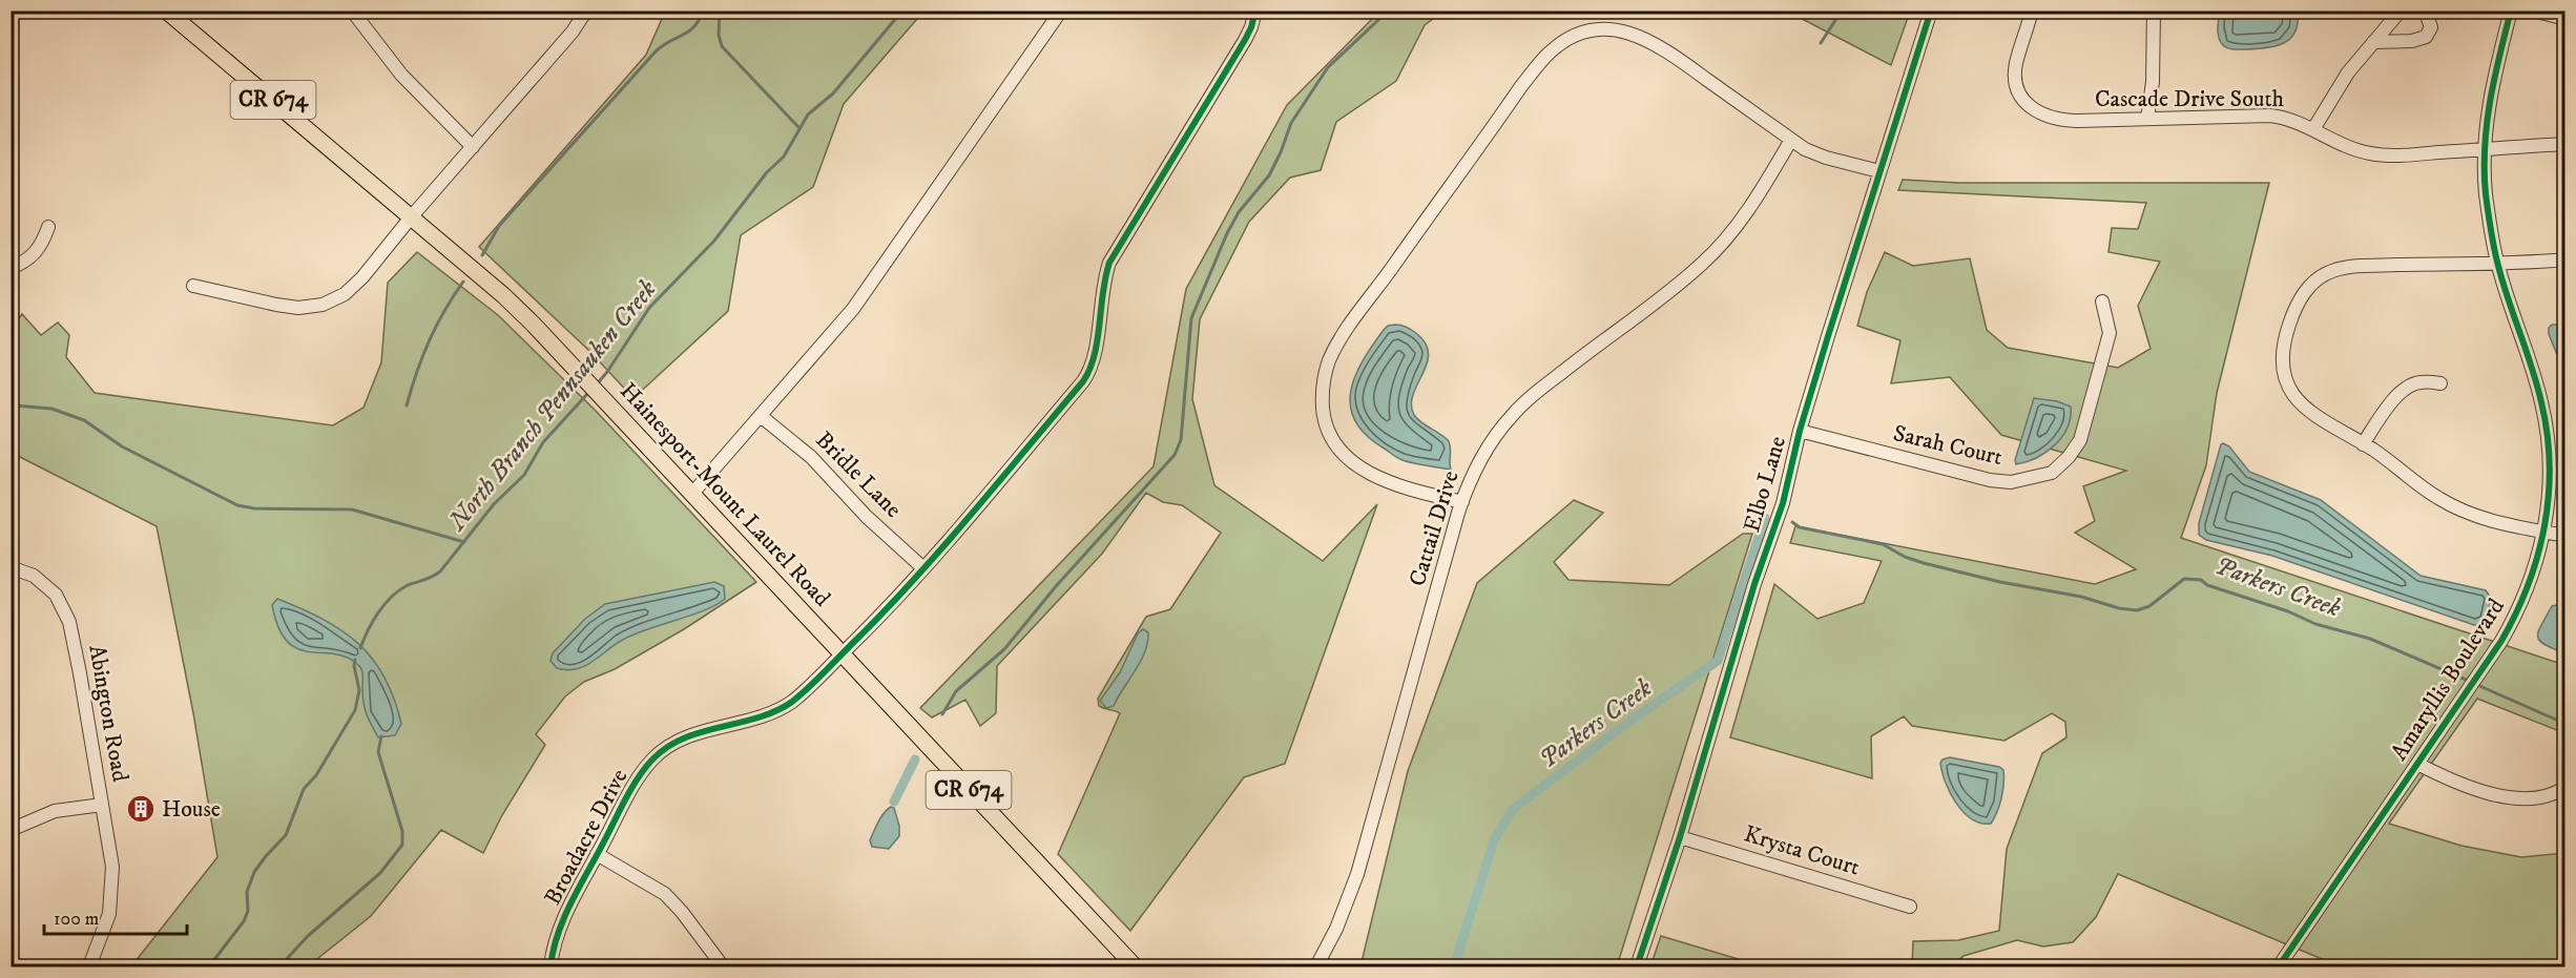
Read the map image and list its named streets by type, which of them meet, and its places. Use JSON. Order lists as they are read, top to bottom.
{
  "streets": {
    "main road": ["CR 674", "Hainesport-Mount Laurel Road"],
    "street": [
      "Cascade Drive South",
      "Sarah Court",
      "Bridle Lane",
      "Elbo Lane",
      "Cattail Drive",
      "Amaryllis Boulevard",
      "Abington Road",
      "Broadacre Drive",
      "Krysta Court"
    ]
  },
  "crossings": [
    ["Cascade Drive South", "Amaryllis Boulevard"],
    ["Sarah Court", "Elbo Lane"],
    ["Bridle Lane", "Broadacre Drive"],
    ["Elbo Lane", "Krysta Court"],
    ["Hainesport-Mount Laurel Road", "Broadacre Drive"]
  ],
  "water": ["North Branch Pennsauken Creek", "Parkers Creek"],
  "places": {
    "building": ["House"]
  },
  "scale_bar": "100 m"
}
